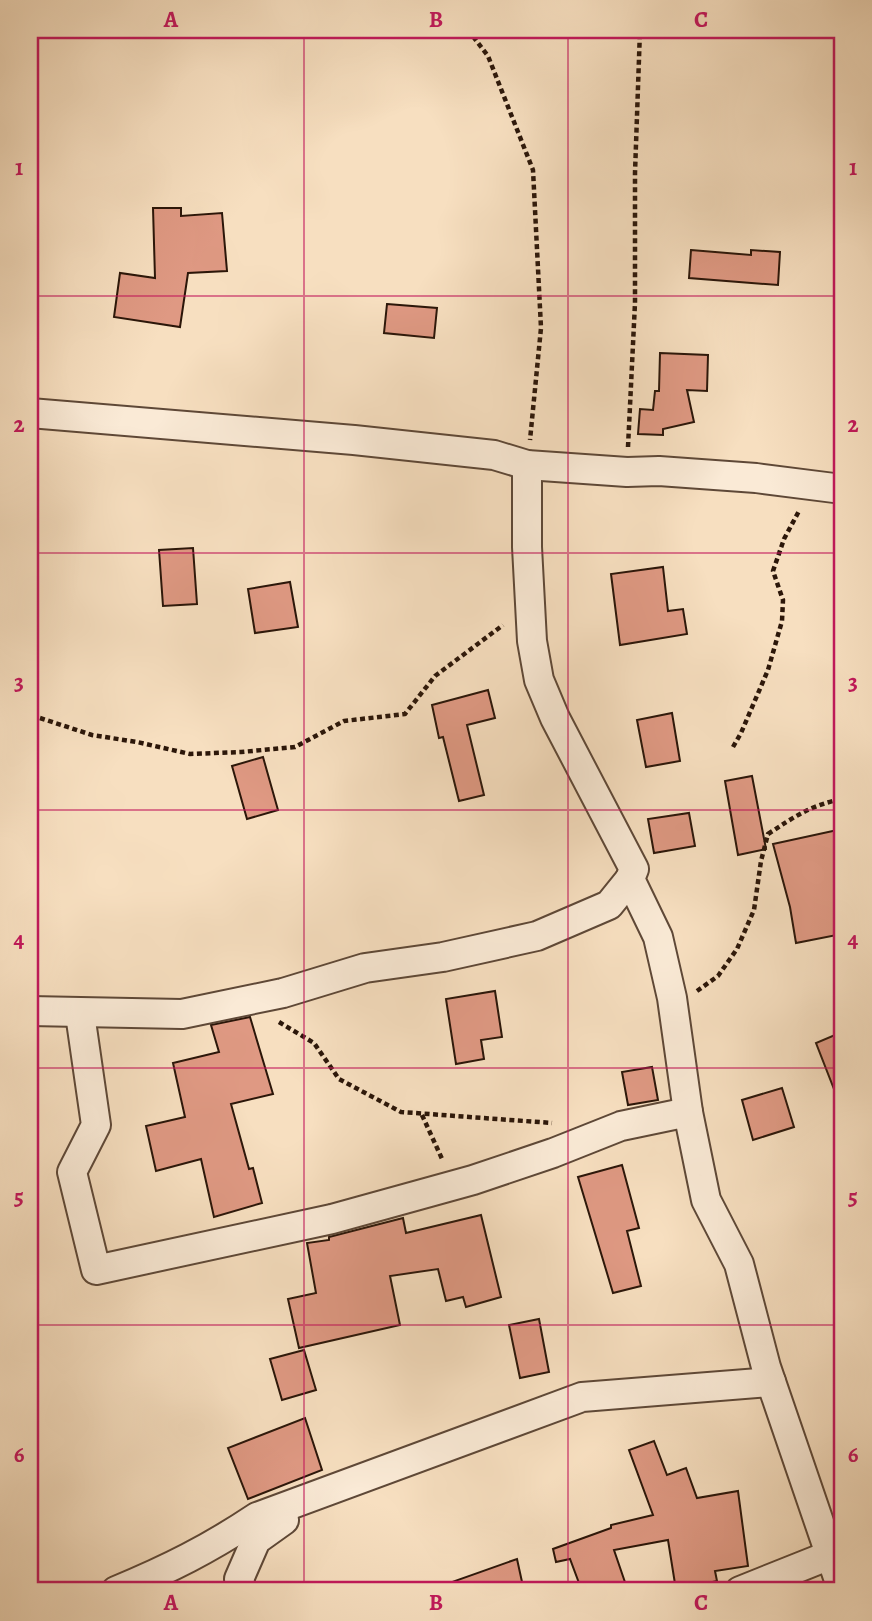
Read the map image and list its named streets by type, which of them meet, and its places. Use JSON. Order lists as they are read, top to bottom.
{
  "grid": {
    "columns": ["A", "B", "C"],
    "rows": [
      "1",
      "2",
      "3",
      "4",
      "5",
      "6"
    ]
  }
}
